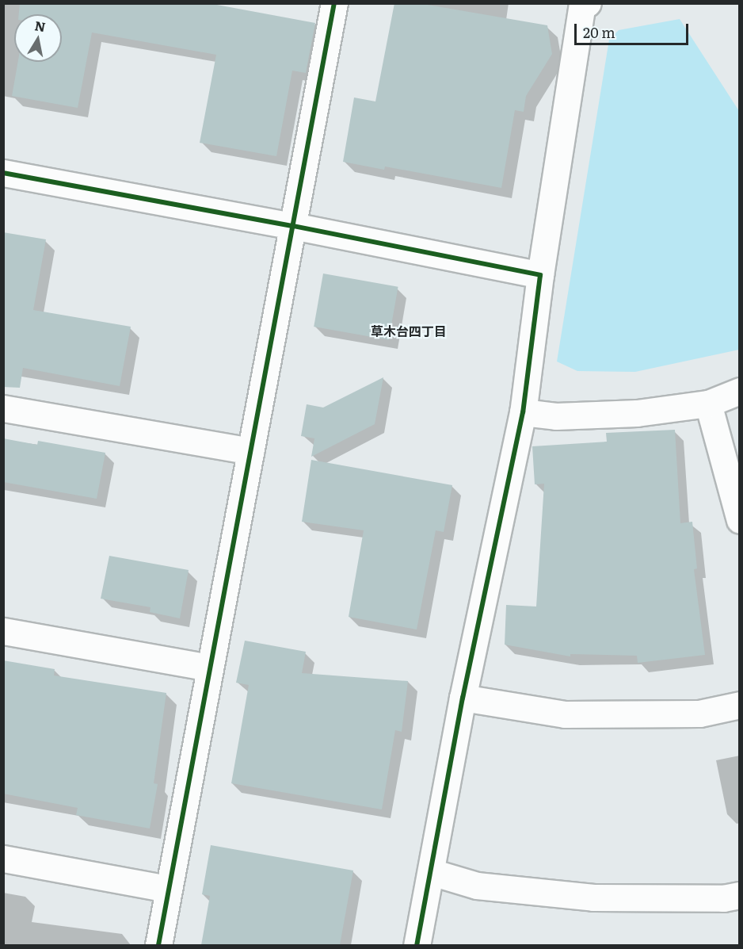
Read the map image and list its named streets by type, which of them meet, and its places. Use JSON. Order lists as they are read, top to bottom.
{
  "districts": ["草木台四丁目"],
  "scale_bar": "20 m",
  "north": "top"
}
